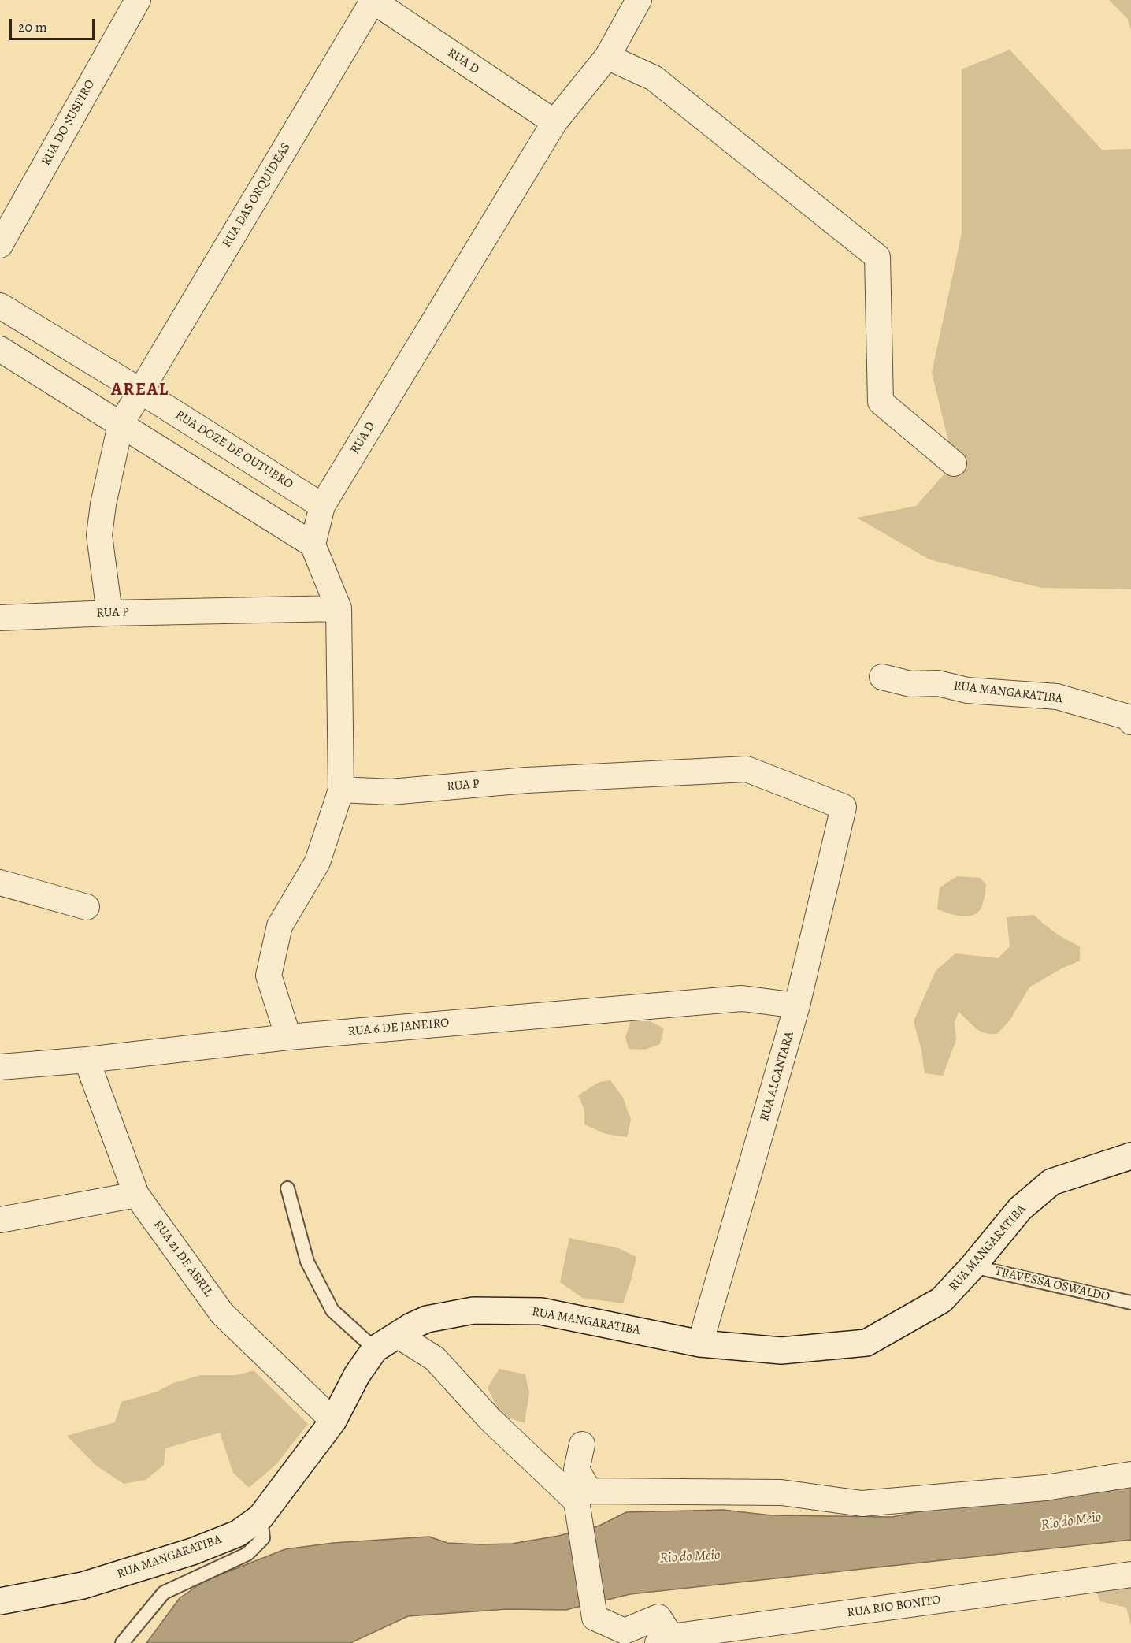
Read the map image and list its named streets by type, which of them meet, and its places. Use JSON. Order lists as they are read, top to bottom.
{
  "streets": {
    "main road": ["RUA MANGARATIBA"],
    "street": [
      "RUA D",
      "RUA DO SUSPIRO",
      "RUA DAS ORQUÍDEAS",
      "RUA DOZE DE OUTUBRO",
      "RUA P",
      "RUA 6 DE JANEIRO",
      "RUA ALCANTARA",
      "RUA 21 DE ABRIL",
      "RUA RIO BONITO"
    ],
    "lane": ["TRAVESSA OSWALDO"]
  },
  "crossings": [
    ["RUA D", "RUA DAS ORQUÍDEAS"],
    ["RUA D", "RUA DOZE DE OUTUBRO"],
    ["RUA DAS ORQUÍDEAS", "RUA DOZE DE OUTUBRO"],
    ["RUA DAS ORQUÍDEAS", "RUA P"],
    ["RUA P", "RUA ALCANTARA"],
    ["RUA MANGARATIBA", "RUA ALCANTARA"],
    ["RUA MANGARATIBA", "RUA 21 DE ABRIL"],
    ["RUA MANGARATIBA", "TRAVESSA OSWALDO"],
    ["RUA 6 DE JANEIRO", "RUA ALCANTARA"],
    ["RUA 6 DE JANEIRO", "RUA 21 DE ABRIL"]
  ],
  "districts": ["AREAL"],
  "water": ["Rio do Meio"],
  "scale_bar": "20 m"
}
